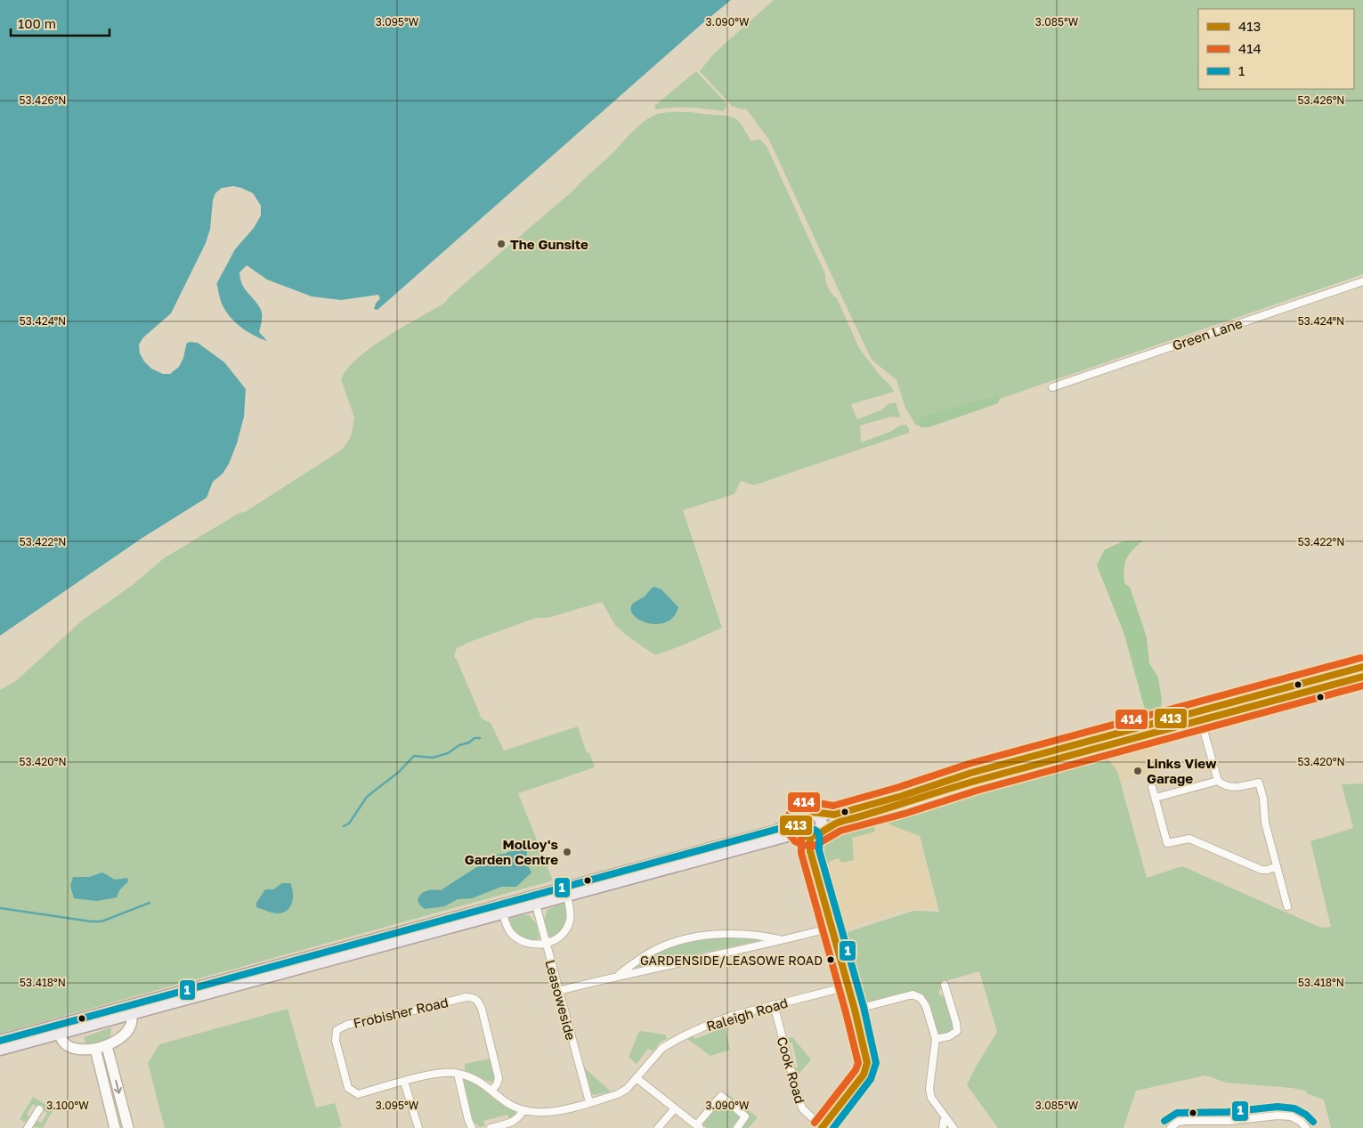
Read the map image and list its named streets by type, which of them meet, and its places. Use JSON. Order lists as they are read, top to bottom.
{
  "streets": {
    "street": [
      "Green Lane",
      "Leasoweside",
      "Frobisher Road",
      "Raleigh Road",
      "Cook Road"
    ]
  },
  "crossings": [
    ["Leasoweside", "Raleigh Road"],
    ["Frobisher Road", "Raleigh Road"],
    ["Raleigh Road", "Cook Road"]
  ],
  "places": [
    "The Gunsite",
    "Links View Garage",
    "Molloy's Garden Centre",
    "GARDENSIDE/LEASOWE ROAD"
  ],
  "lines": ["transit line 414", "transit line 413", "transit line 1"],
  "legend": ["413", "414", "1"],
  "scale_bar": "100 m",
  "coordinates": [
    "3.095°W",
    "3.090°W",
    "3.085°W",
    "53.426°N",
    "53.424°N",
    "53.422°N",
    "53.420°N",
    "53.418°N",
    "3.100°W"
  ]
}
